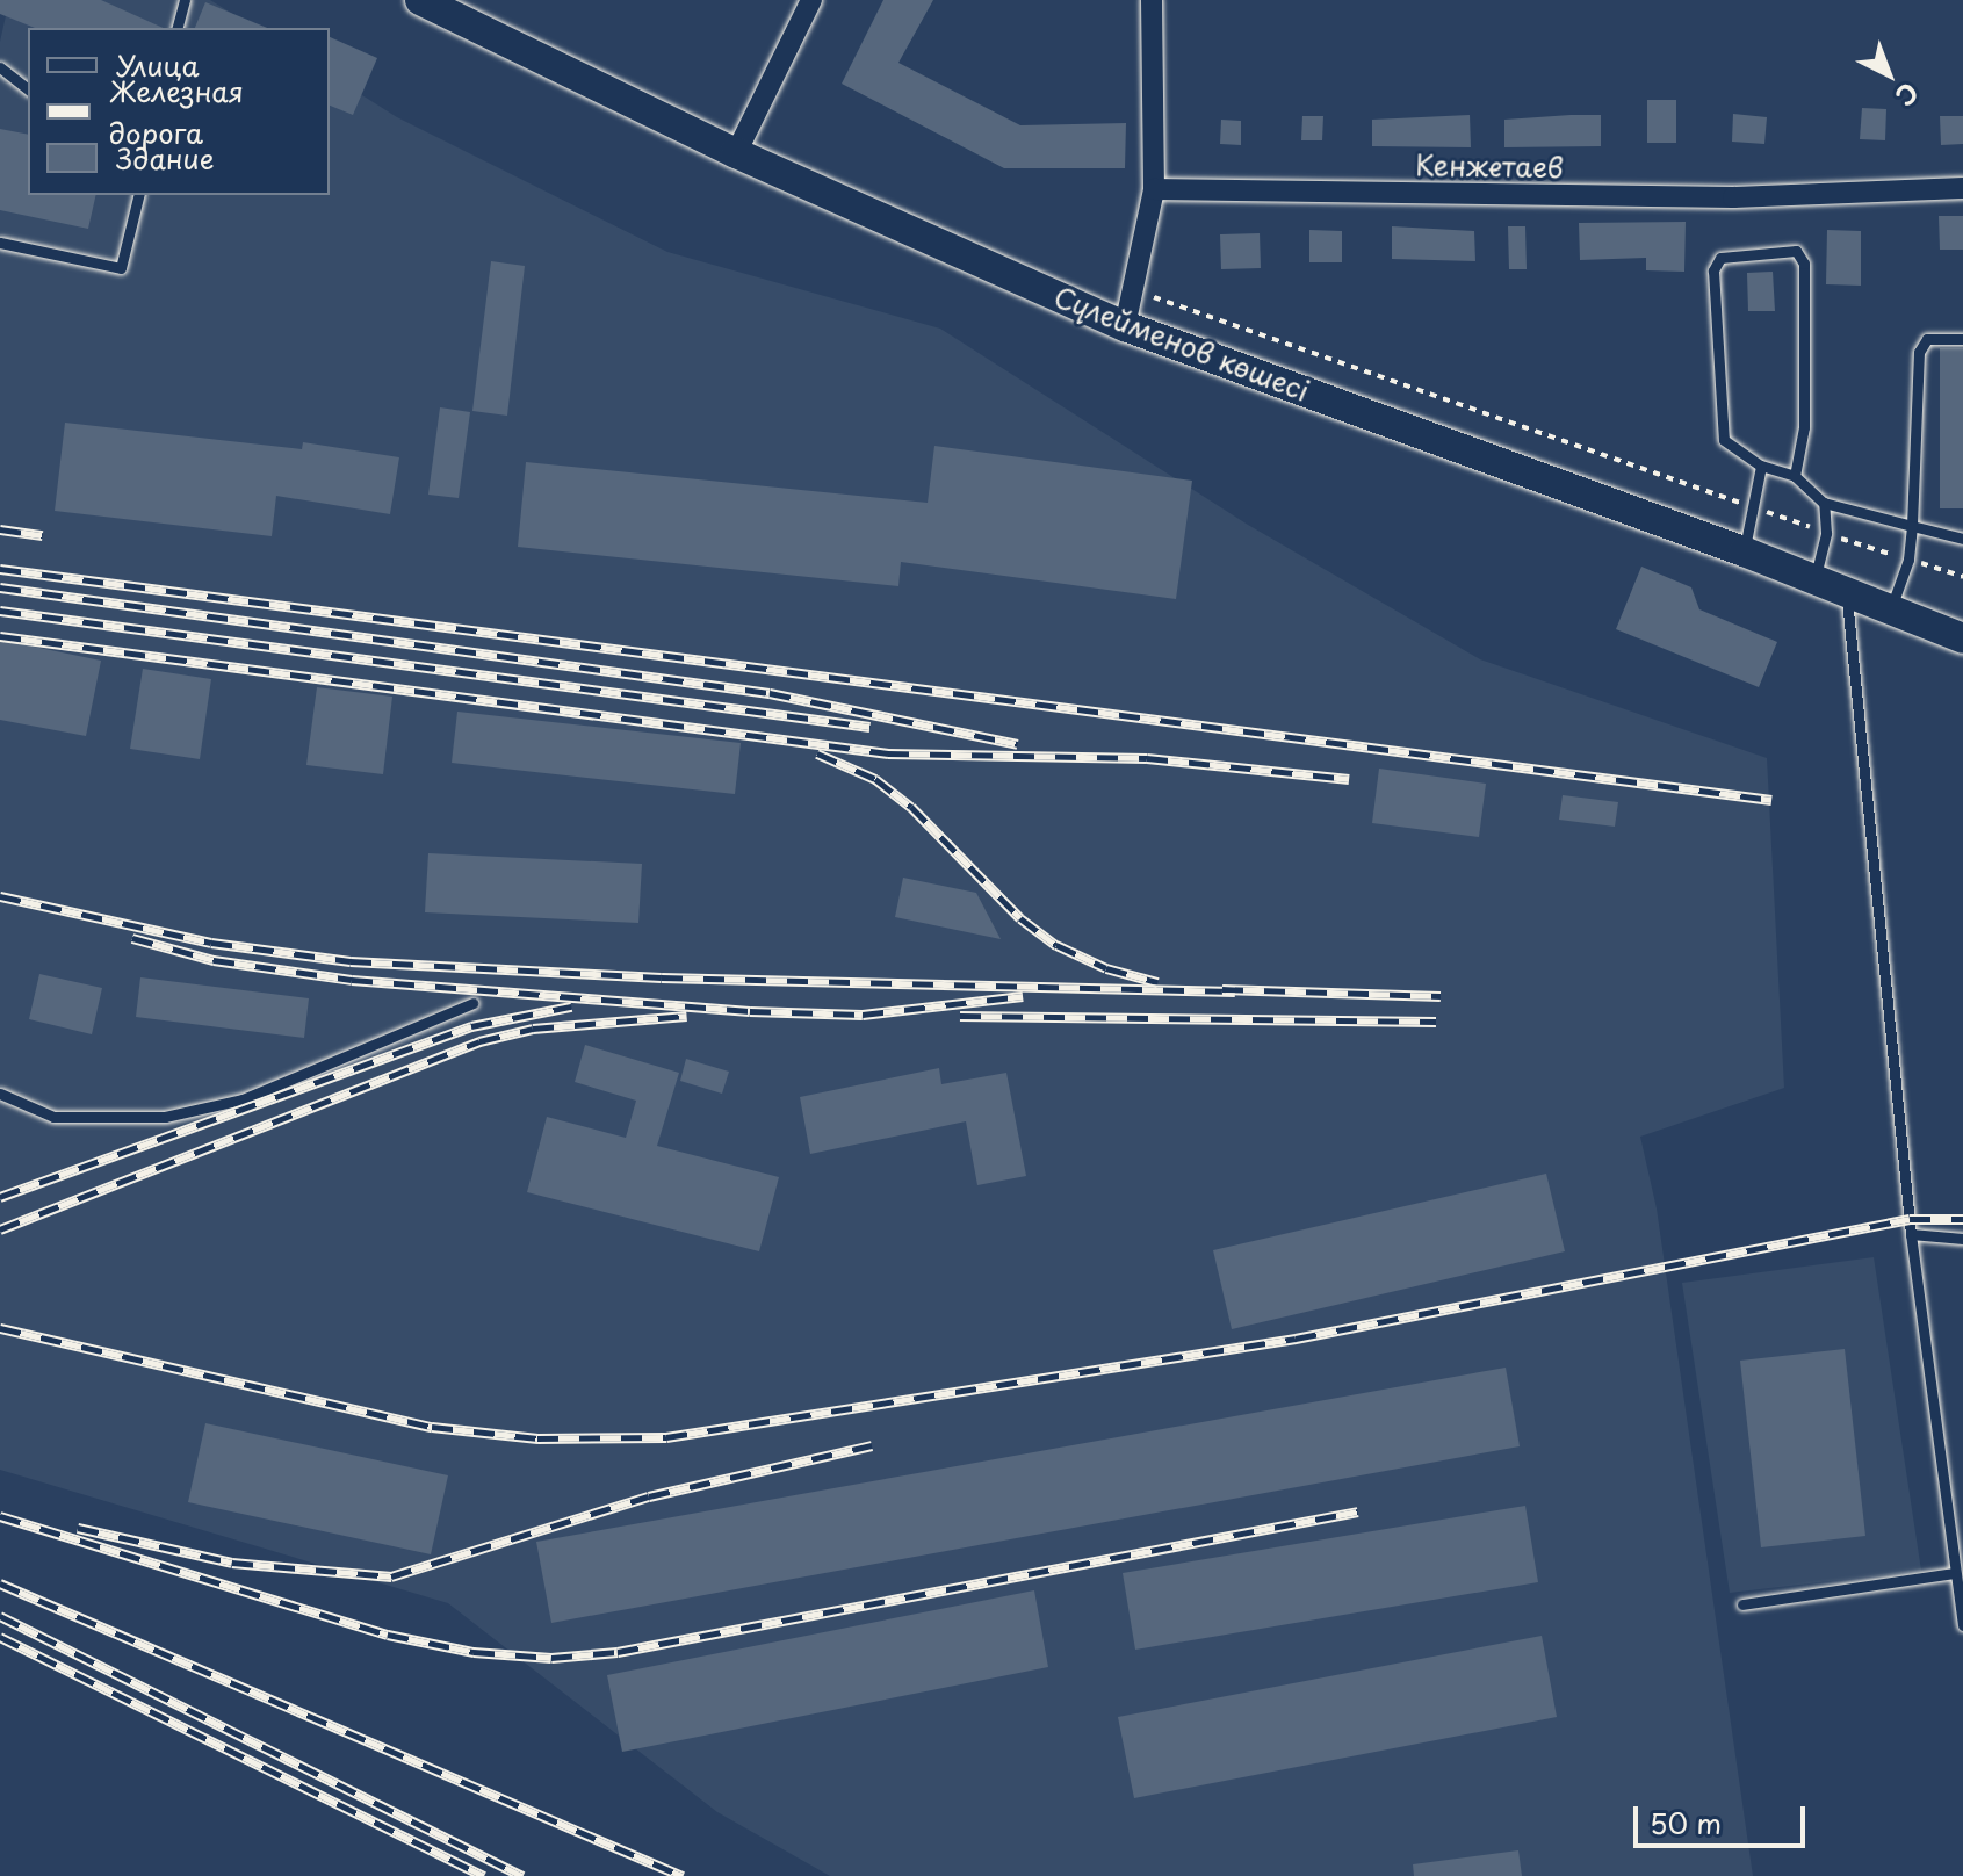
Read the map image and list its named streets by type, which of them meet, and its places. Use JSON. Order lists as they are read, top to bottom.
{
  "streets": {
    "street": ["Кенжетаев", "Сүлейменов көшесі"]
  },
  "legend": ["Улица", "Железная дорога", "Здание"],
  "scale_bar": "50 m",
  "north": "bottom right"
}
